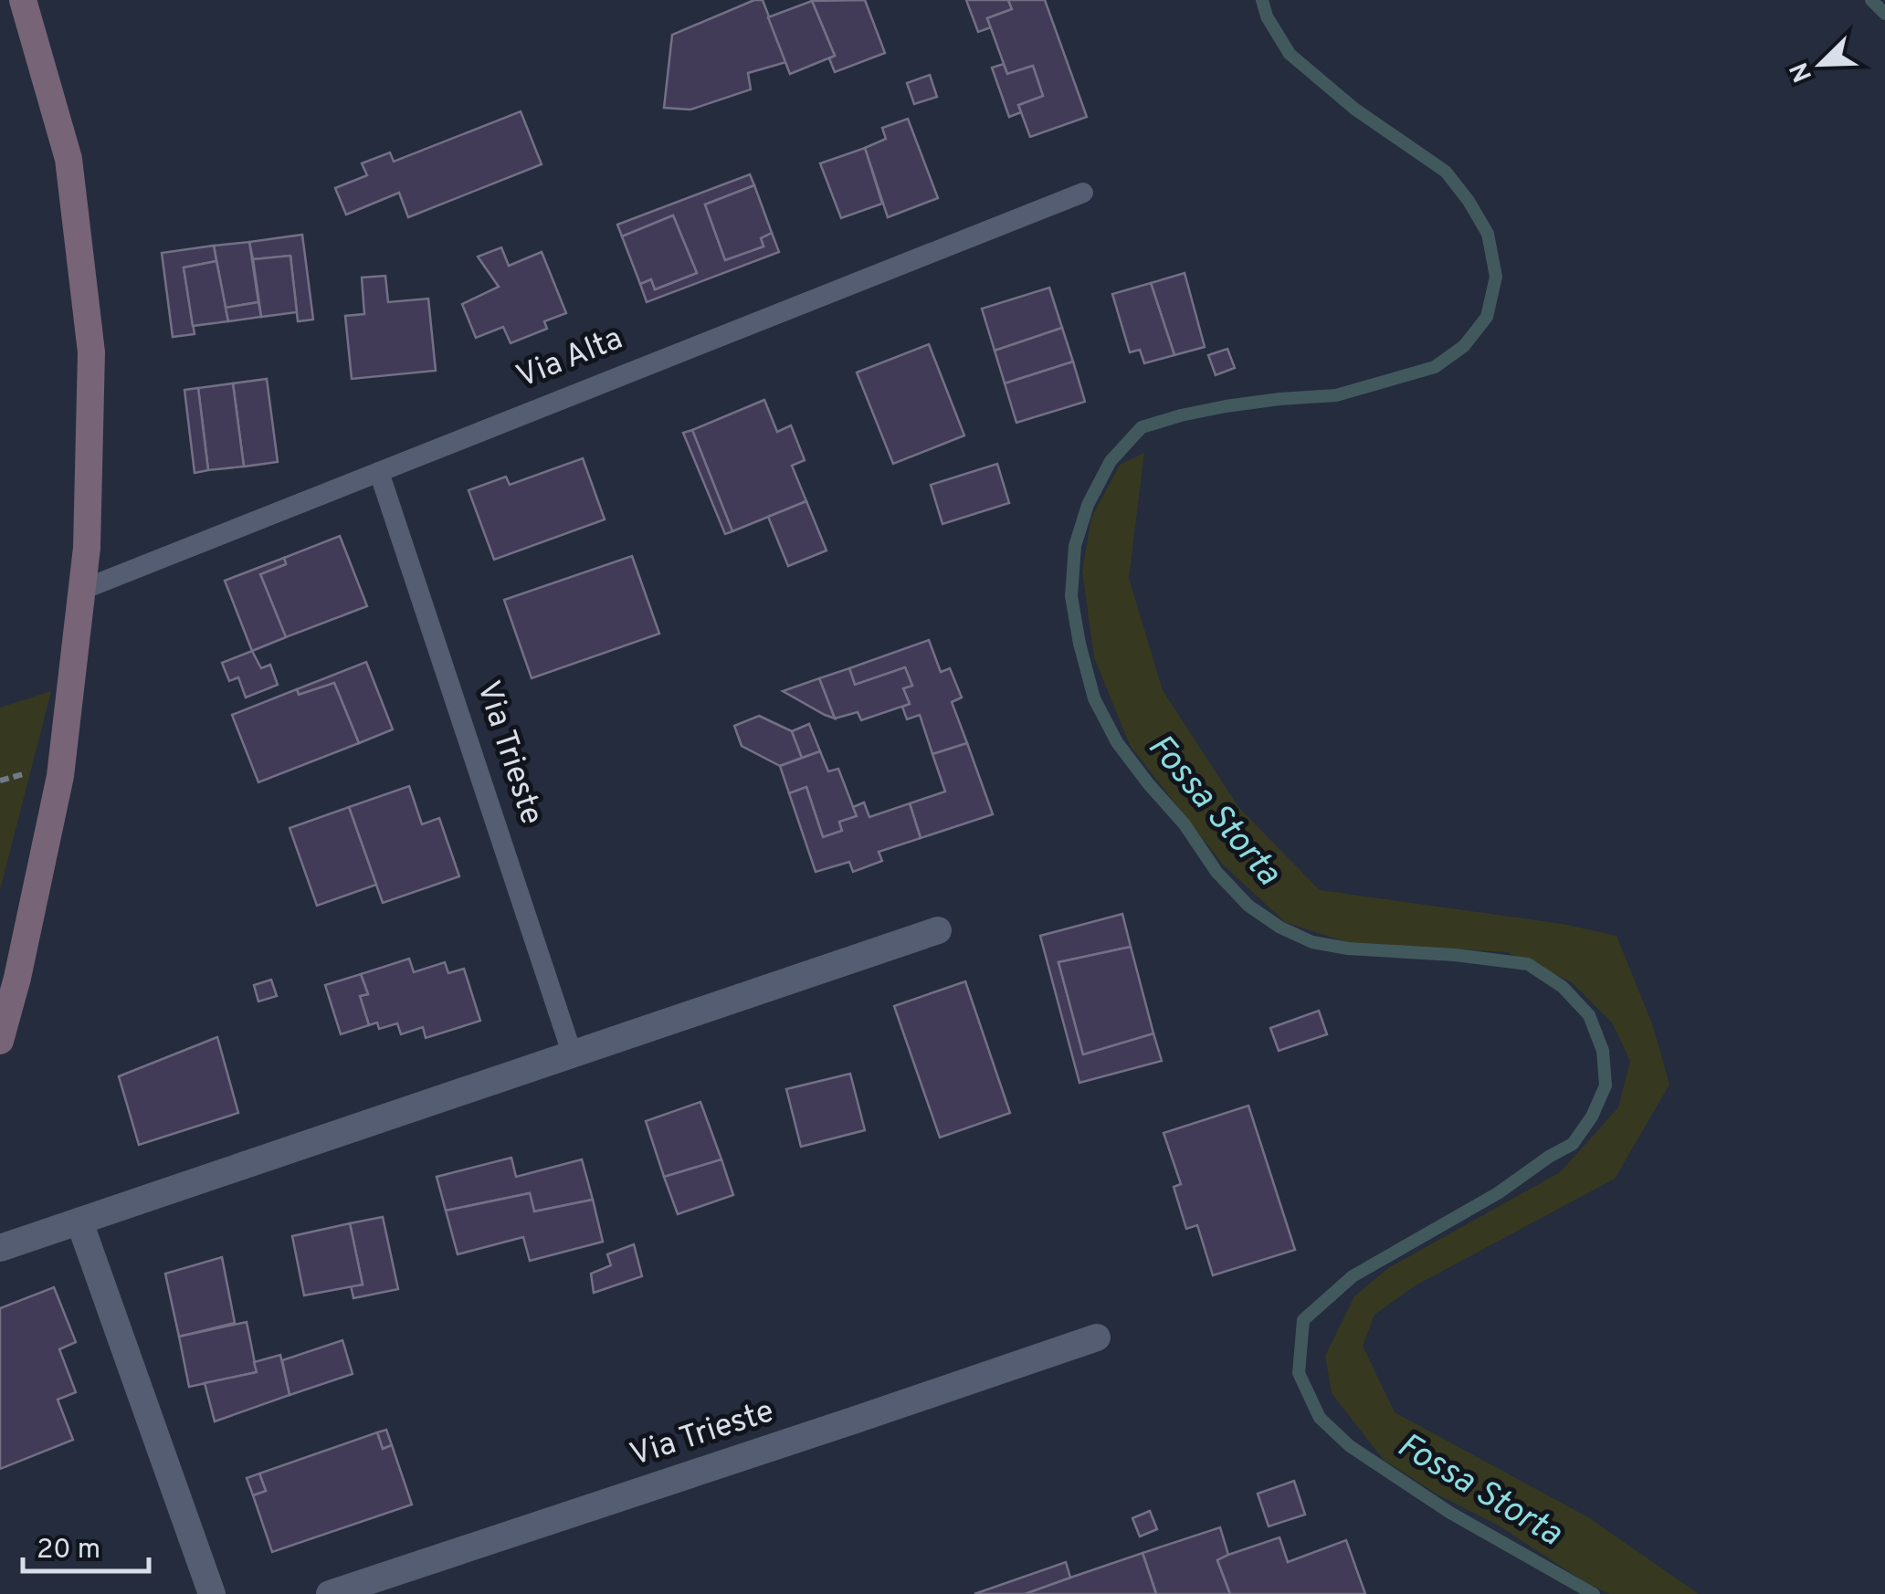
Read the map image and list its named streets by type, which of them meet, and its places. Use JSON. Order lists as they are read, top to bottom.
{
  "streets": {
    "street": ["Via Trieste"],
    "lane": ["Via Alta"]
  },
  "crossings": [
    ["Via Alta", "Via Trieste"]
  ],
  "water": ["Fossa Storta"],
  "scale_bar": "20 m",
  "north": "bottom left"
}
